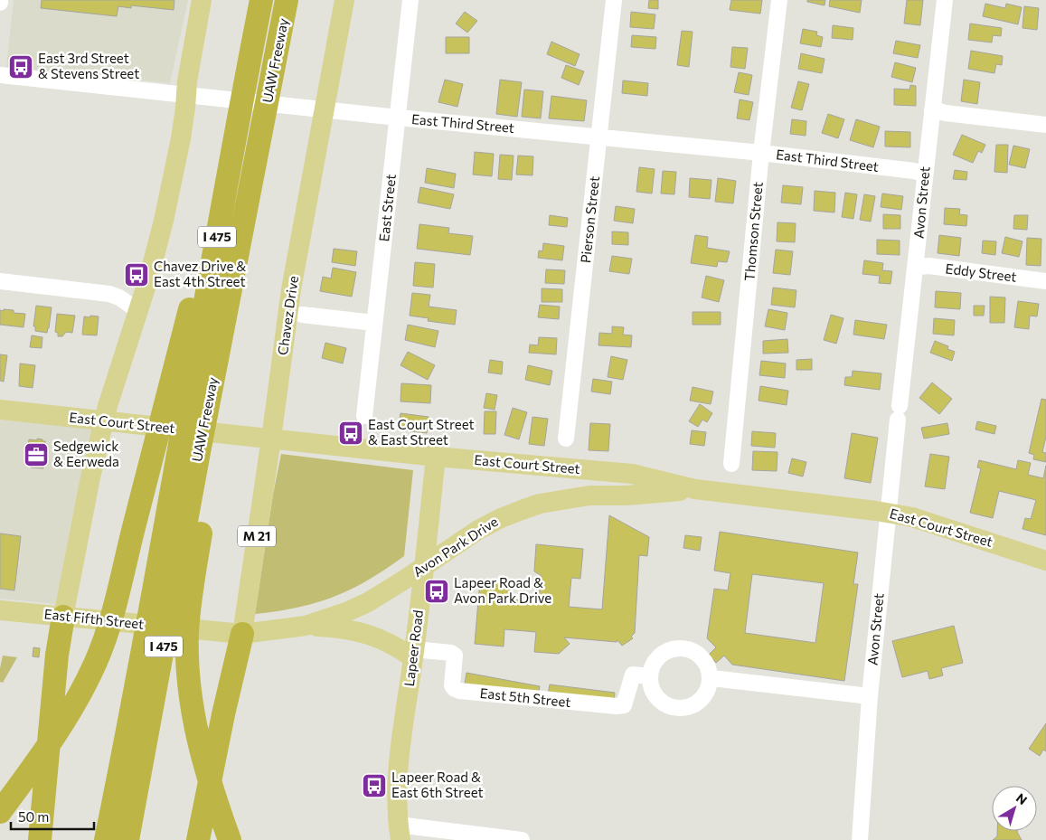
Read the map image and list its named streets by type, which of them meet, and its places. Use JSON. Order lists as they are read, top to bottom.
{
  "streets": {
    "highway": ["UAW Freeway", "I 475"],
    "main road": [
      "Chavez Drive",
      "East Court Street",
      "M 21",
      "Avon Park Drive",
      "East Fifth Street",
      "Lapeer Road"
    ],
    "street": [
      "East Third Street",
      "Avon Street",
      "East Street",
      "Pierson Street",
      "Thomson Street",
      "Eddy Street",
      "East 5th Street"
    ]
  },
  "crossings": [
    ["East Third Street", "Avon Street"],
    ["East Third Street", "East Street"],
    ["East Third Street", "Pierson Street"],
    ["East Third Street", "Thomson Street"],
    ["East Third Street", "Chavez Drive"],
    ["Avon Street", "Eddy Street"],
    ["Avon Street", "East Court Street"],
    ["Chavez Drive", "East Court Street"],
    ["Chavez Drive", "East Fifth Street"],
    ["East Court Street", "Avon Park Drive"],
    ["East Court Street", "Lapeer Road"],
    ["Avon Park Drive", "Lapeer Road"],
    ["Lapeer Road", "East 5th Street"]
  ],
  "places": {
    "bus stop": [
      "East 3rd Street & Stevens Street",
      "Chavez Drive & East 4th Street",
      "East Court Street & East Street",
      "Lapeer Road & Avon Park Drive",
      "Lapeer Road & East 6th Street"
    ],
    "office": ["Sedgewick & Eerweda"]
  },
  "scale_bar": "50 m",
  "north": "top right"
}
